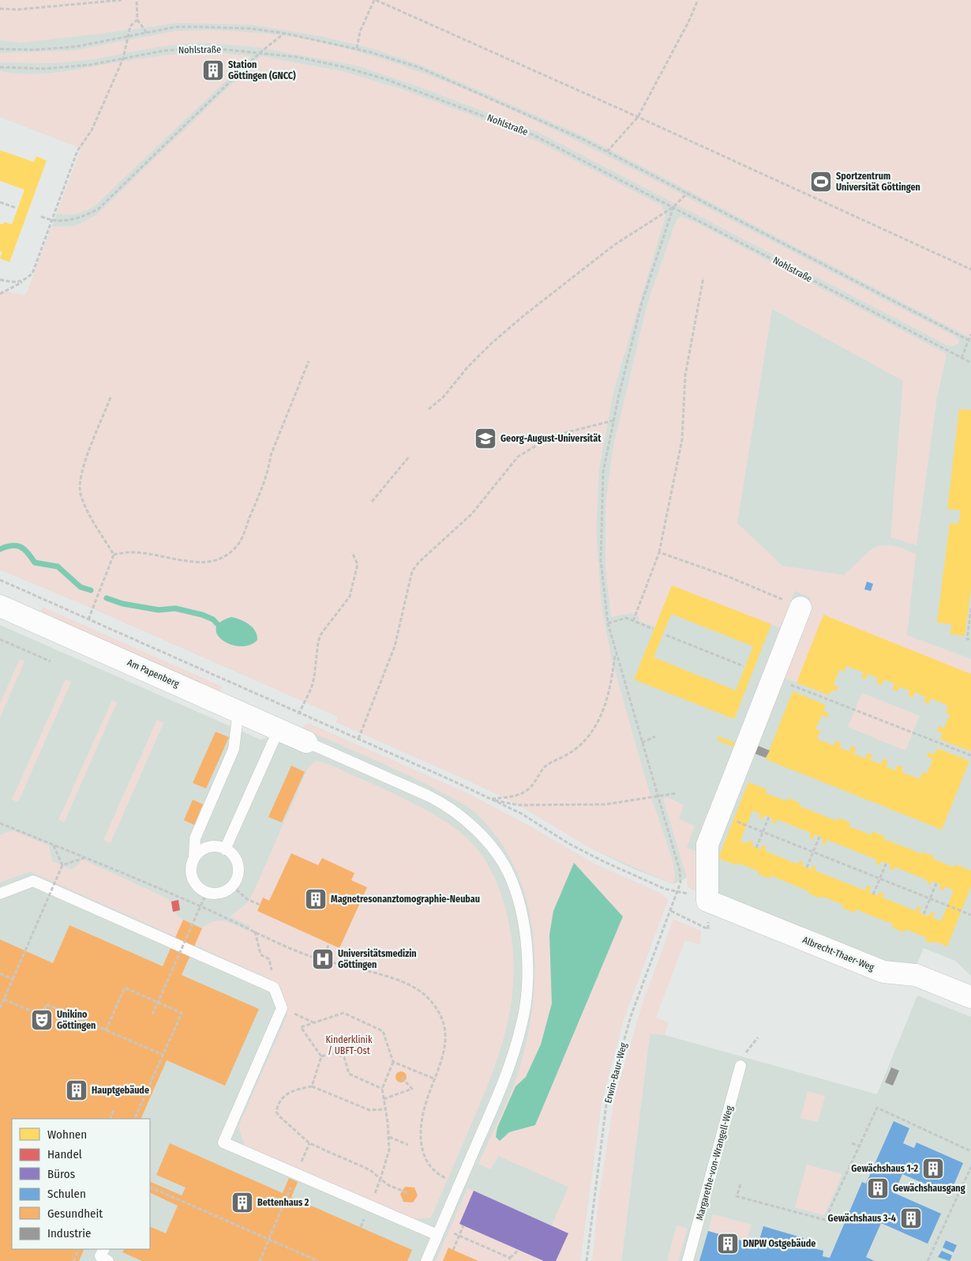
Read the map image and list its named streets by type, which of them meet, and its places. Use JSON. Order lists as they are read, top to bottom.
{
  "streets": {
    "street": ["Am Papenberg", "Albrecht-Thaer-Weg"],
    "lane": ["Margarethe-von-Wrangell-Weg"],
    "path": ["Nohlstraße", "Erwin-Baur-Weg"]
  },
  "crossings": [
    ["Nohlstraße", "Erwin-Baur-Weg"]
  ],
  "parks": ["Kinderklinik / UBFT-Ost"],
  "places": {
    "building": [
      "Station Göttingen (GNCC)",
      "Magnetresonanztomographie-Neubau",
      "Hauptgebäude",
      "Gewächshaus 1-2",
      "Gewächshausgang",
      "Bettenhaus 2",
      "Gewächshaus 3-4",
      "DNPW Ostgebäude"
    ],
    "sports": ["Sportzentrum Universität Göttingen"],
    "school or university": ["Georg-August-Universität"],
    "hospital": ["Universitätsmedizin Göttingen"],
    "theatre": ["Unikino Göttingen"]
  },
  "legend": [
    "Wohnen",
    "Handel",
    "Büros",
    "Schulen",
    "Gesundheit",
    "Industrie"
  ]
}
